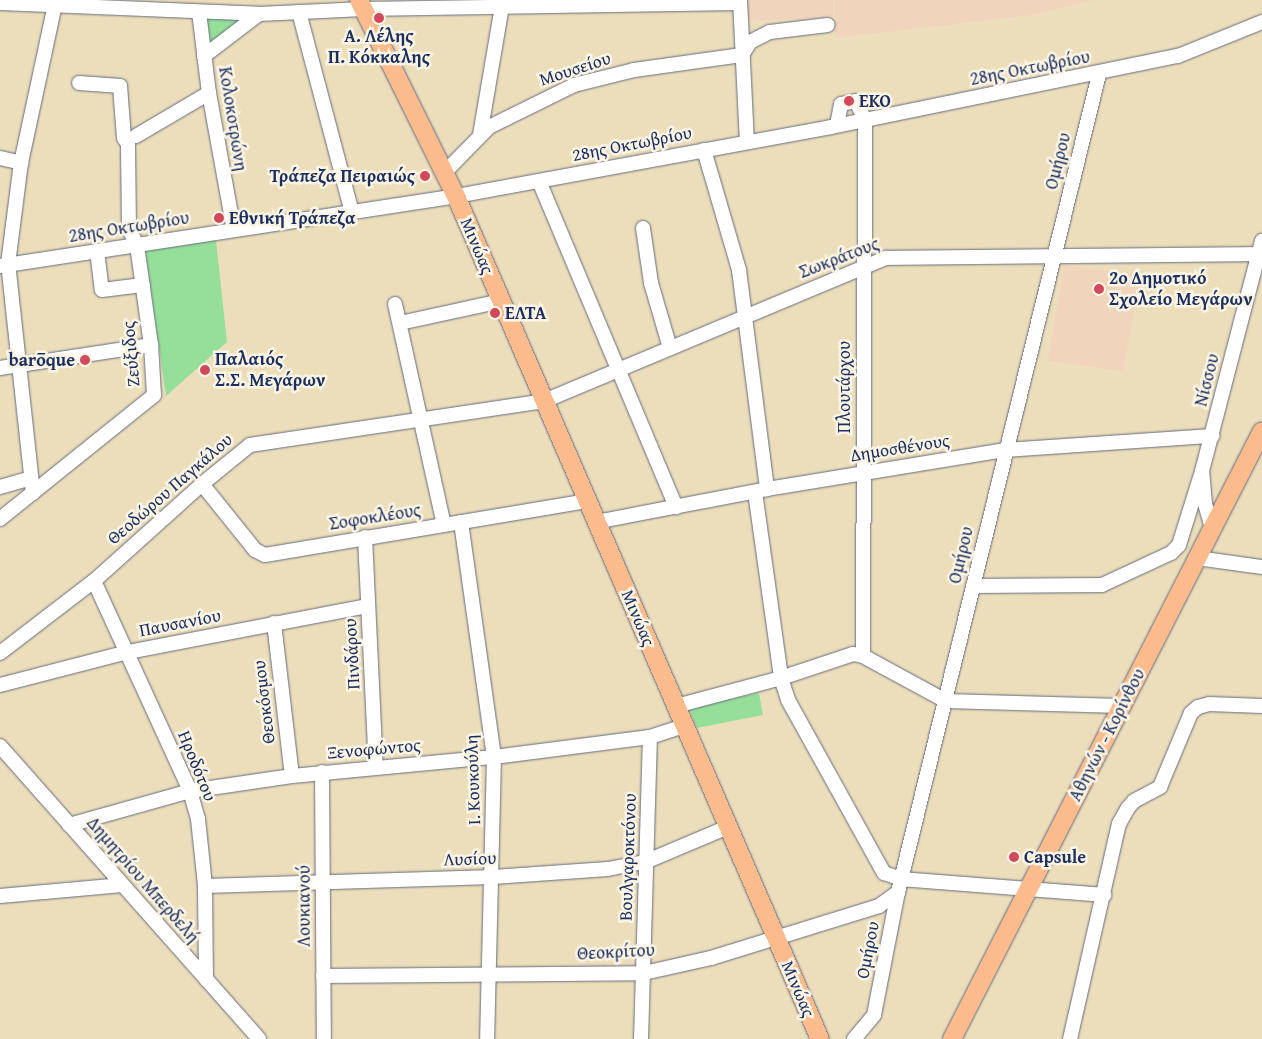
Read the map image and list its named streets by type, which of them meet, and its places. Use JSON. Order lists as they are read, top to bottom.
{
  "streets": {
    "main road": ["Μινώας", "Αθηνών - Κορίνθου"],
    "street": [
      "28ης Οκτωβρίου",
      "Μουσείου",
      "Κολοκοτρώνη",
      "Ομήρου",
      "Σωκράτους",
      "Ζεύξιδος",
      "Νίσσου",
      "Πλουτάρχου",
      "Δημοσθένους",
      "Θεοδώρου Παγκάλου",
      "Σοφοκλέους",
      "Παυσανίου",
      "Πινδάρου",
      "Θεοκόσμου",
      "Ξενοφώντος",
      "Ηροδότου",
      "Ι. Κουκούλη",
      "Βουλγαροκτόνου",
      "Λυσίου",
      "Δημητρίου Μπερδελή",
      "Λουκιανού",
      "Θεοκρίτου"
    ]
  },
  "crossings": [
    ["28ης Οκτωβρίου", "Κολοκοτρώνη"],
    ["28ης Οκτωβρίου", "Ομήρου"],
    ["28ης Οκτωβρίου", "Μινώας"],
    ["28ης Οκτωβρίου", "Ζεύξιδος"],
    ["28ης Οκτωβρίου", "Πλουτάρχου"],
    ["Μουσείου", "Μινώας"],
    ["Ομήρου", "Σωκράτους"],
    ["Ομήρου", "Δημοσθένους"],
    ["Ομήρου", "Θεοκρίτου"],
    ["Μινώας", "Σωκράτους"],
    ["Μινώας", "Δημοσθένους"],
    ["Μινώας", "Θεοδώρου Παγκάλου"],
    ["Μινώας", "Σοφοκλέους"],
    ["Μινώας", "Ξενοφώντος"],
    ["Μινώας", "Λυσίου"],
    ["Μινώας", "Θεοκρίτου"],
    ["Σωκράτους", "Νίσσου"],
    ["Σωκράτους", "Πλουτάρχου"],
    ["Σωκράτους", "Θεοδώρου Παγκάλου"],
    ["Νίσσου", "Δημοσθένους"],
    ["Νίσσου", "Αθηνών - Κορίνθου"],
    ["Πλουτάρχου", "Δημοσθένους"],
    ["Θεοδώρου Παγκάλου", "Σοφοκλέους"],
    ["Θεοδώρου Παγκάλου", "Ηροδότου"],
    ["Σοφοκλέους", "Πινδάρου"],
    ["Σοφοκλέους", "Ι. Κουκούλη"],
    ["Παυσανίου", "Πινδάρου"],
    ["Παυσανίου", "Θεοκόσμου"],
    ["Παυσανίου", "Ηροδότου"],
    ["Πινδάρου", "Ξενοφώντος"],
    ["Θεοκόσμου", "Ξενοφώντος"],
    ["Ξενοφώντος", "Ηροδότου"],
    ["Ξενοφώντος", "Ι. Κουκούλη"],
    ["Ξενοφώντος", "Βουλγαροκτόνου"],
    ["Ξενοφώντος", "Δημητρίου Μπερδελή"],
    ["Ξενοφώντος", "Λουκιανού"],
    ["Ηροδότου", "Λυσίου"],
    ["Ηροδότου", "Δημητρίου Μπερδελή"],
    ["Ι. Κουκούλη", "Λυσίου"],
    ["Ι. Κουκούλη", "Θεοκρίτου"],
    ["Βουλγαροκτόνου", "Λυσίου"],
    ["Βουλγαροκτόνου", "Θεοκρίτου"],
    ["Λυσίου", "Λουκιανού"],
    ["Λουκιανού", "Θεοκρίτου"]
  ],
  "places": [
    "Α. Λέλης Π. Κόκκαλης",
    "EKO",
    "Τράπεζα Πειραιώς",
    "Εθνική Τράπεζα",
    "2ο Δημοτικό Σχολείο Μεγάρων",
    "ΕΛΤΑ",
    "barōque",
    "Παλαιός Σ.Σ. Μεγάρων",
    "Capsule"
  ]
}
